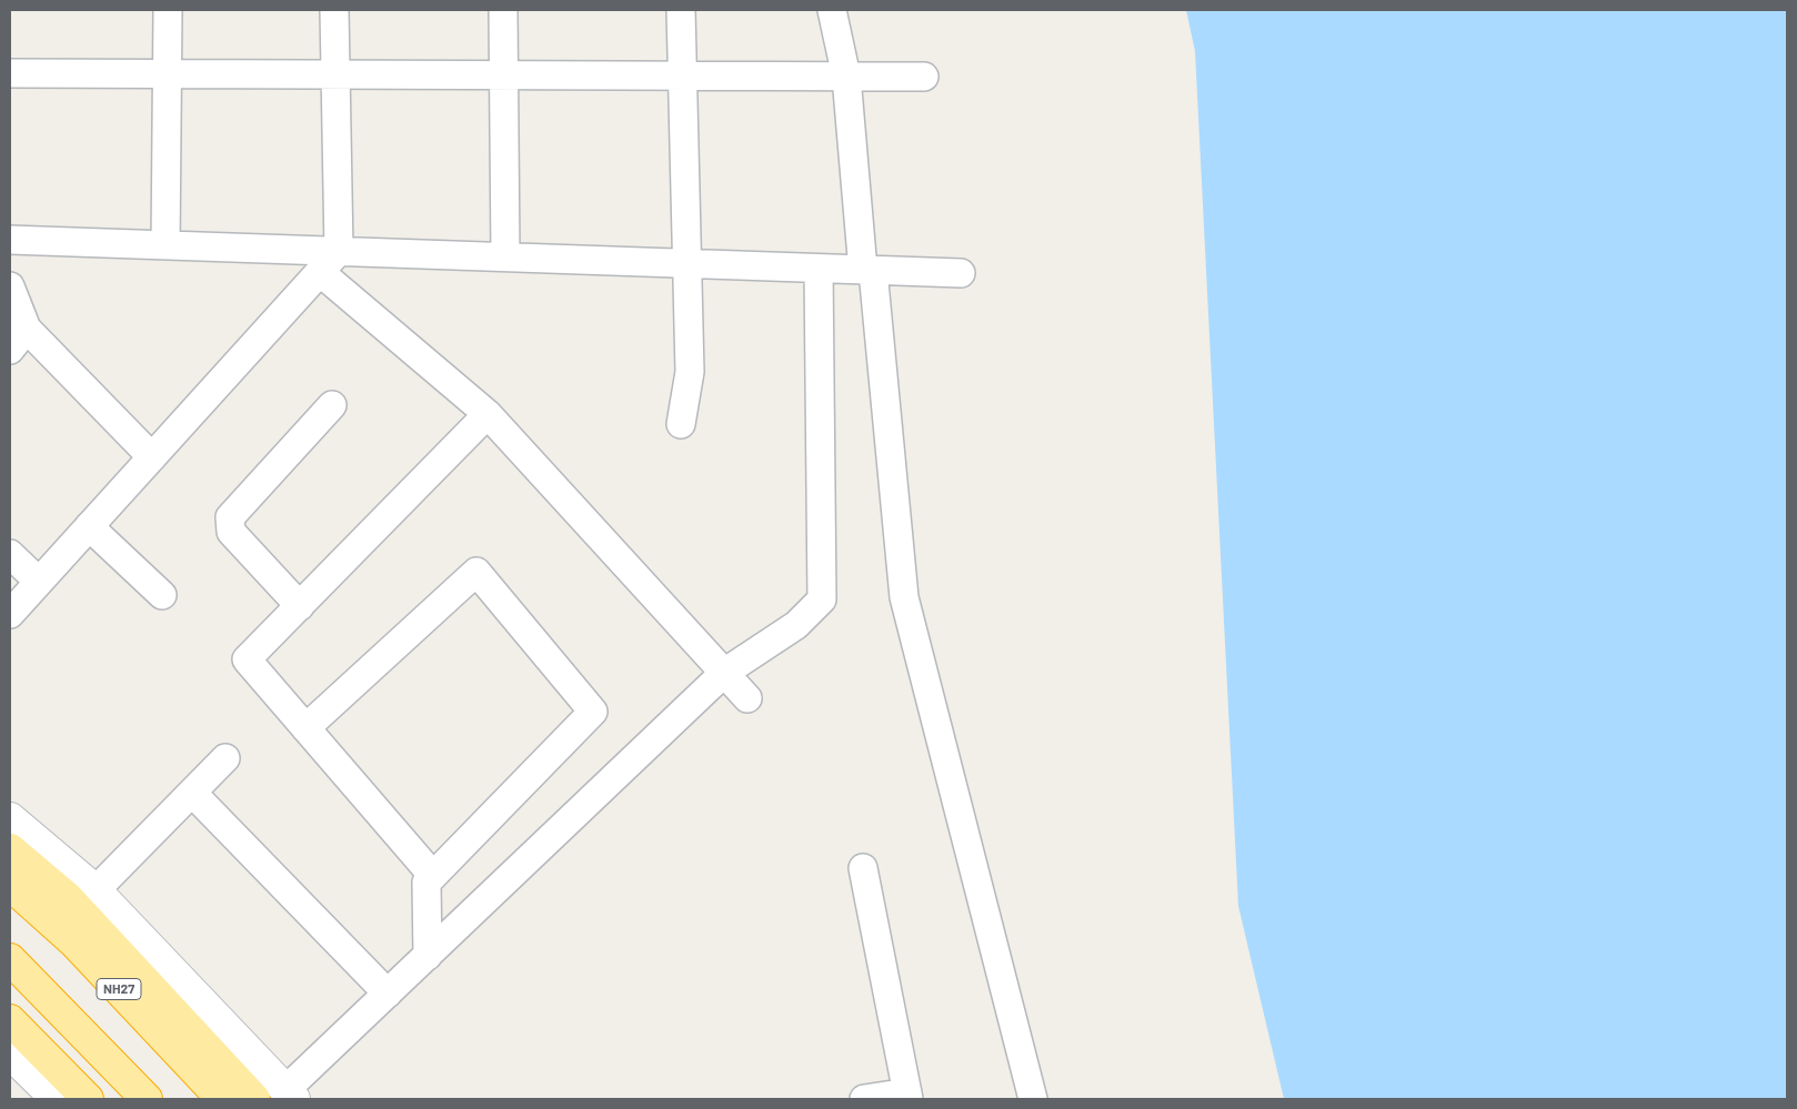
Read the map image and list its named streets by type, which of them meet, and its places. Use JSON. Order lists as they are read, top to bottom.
{
  "streets": {
    "highway": ["NH27"]
  }
}
